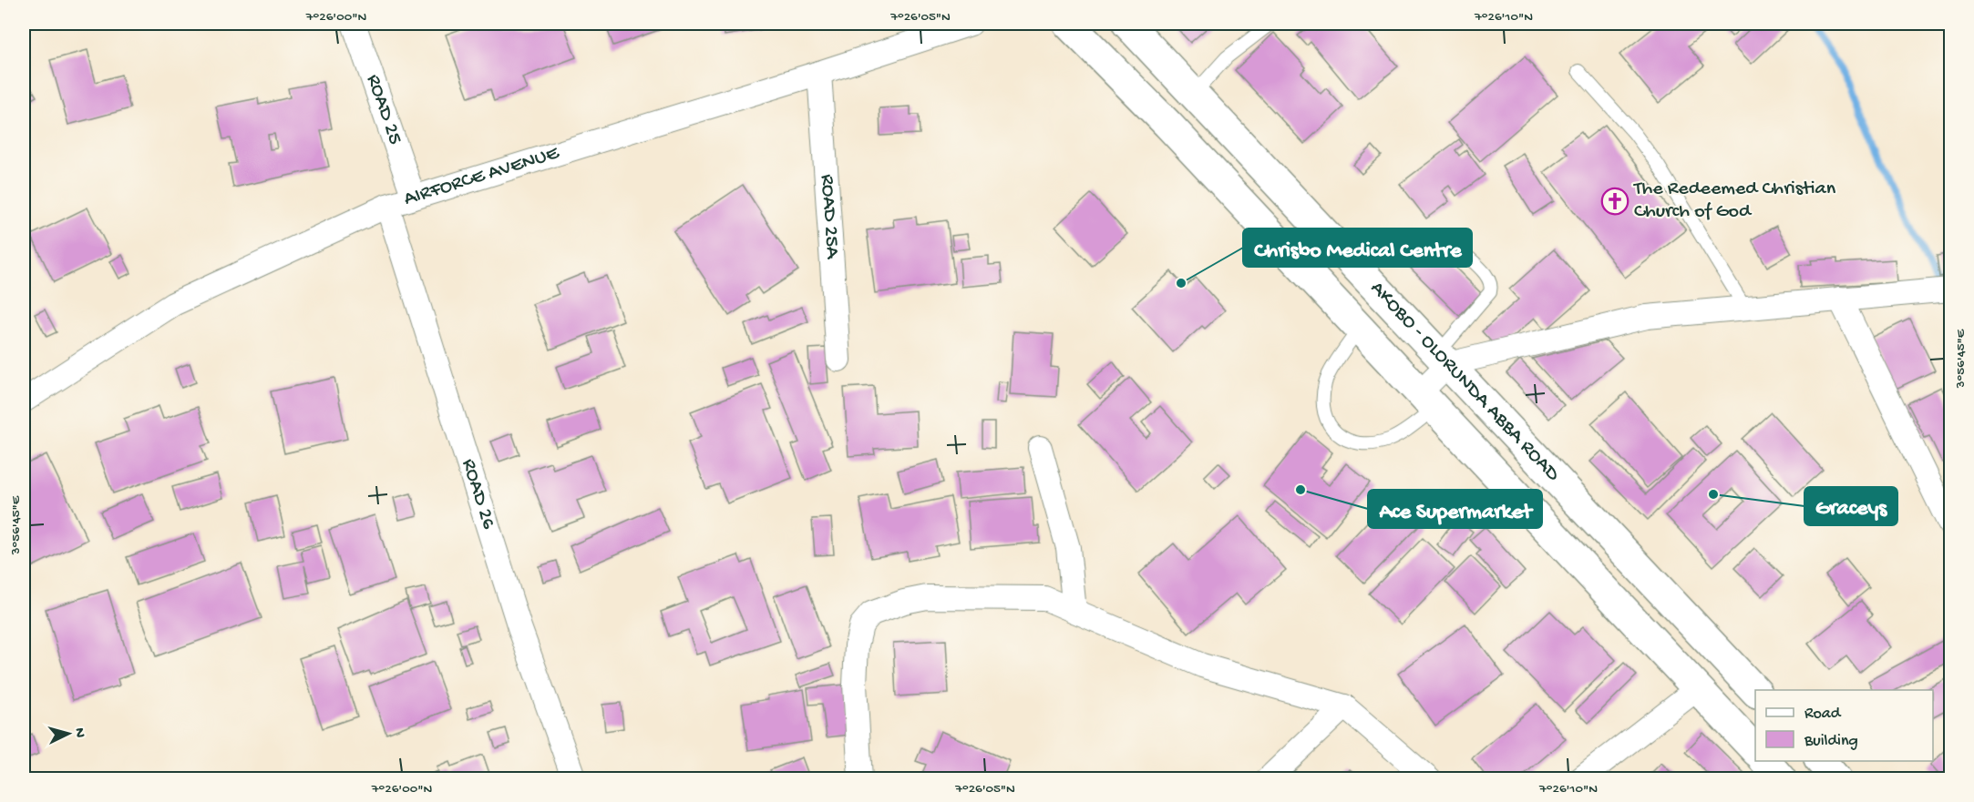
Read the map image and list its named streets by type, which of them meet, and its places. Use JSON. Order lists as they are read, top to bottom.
{
  "streets": {
    "main road": ["AKOBO - OLORUNDA ABBA ROAD"],
    "street": [
      "ROAD 25",
      "AIRFORCE AVENUE",
      "ROAD 25A",
      "ROAD 26"
    ]
  },
  "crossings": [
    ["ROAD 25", "AIRFORCE AVENUE"],
    ["AIRFORCE AVENUE", "ROAD 25A"],
    ["AIRFORCE AVENUE", "ROAD 26"]
  ],
  "places": {
    "church": ["The Redeemed Christian Church of God"],
    "other": ["Chrisbo Medical Centre", "Ace Supermarket", "Graceys"]
  },
  "legend": ["Road", "Building"],
  "north": "right",
  "coordinates": [
    "7°26'00\"N",
    "7°26'05\"N",
    "7°26'10\"N",
    "3°56'45\"E"
  ]
}
